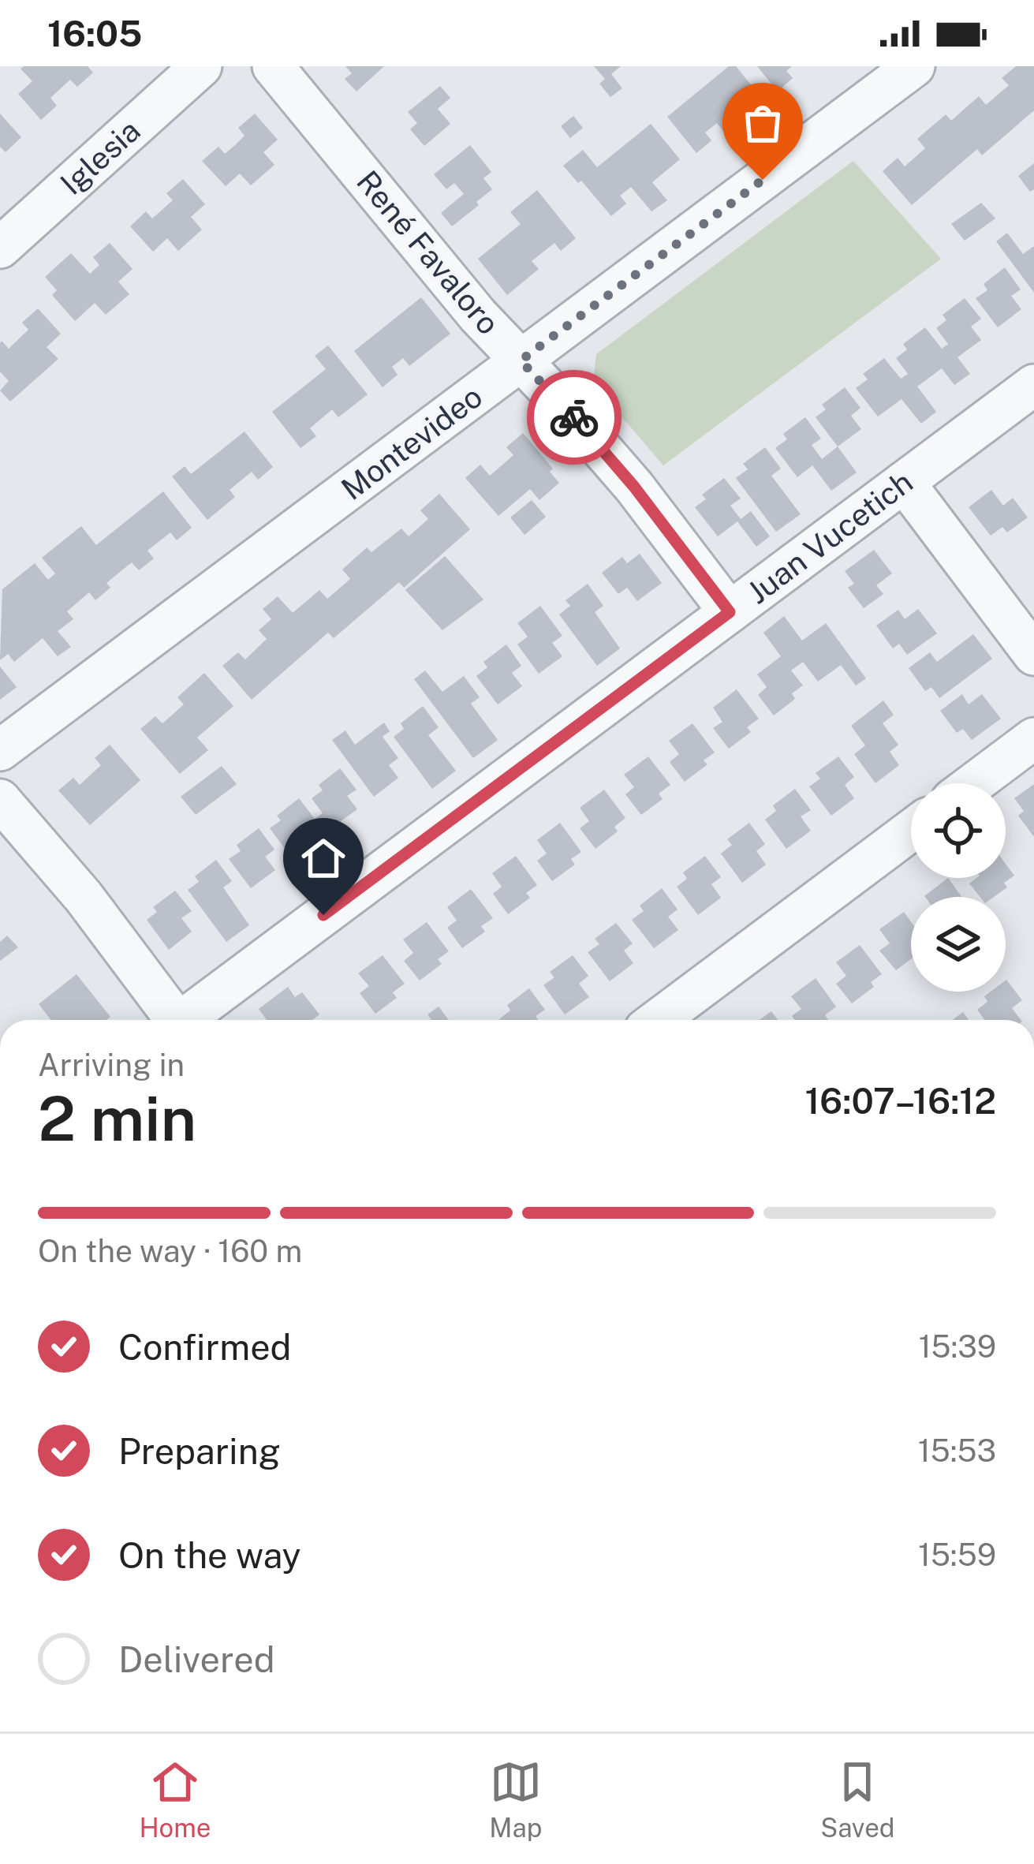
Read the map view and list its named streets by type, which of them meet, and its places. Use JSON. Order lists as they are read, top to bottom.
{
  "streets": {
    "street": [
      "Iglesia",
      "René Favaloro",
      "Montevideo",
      "Juan Vucetich"
    ]
  },
  "crossings": [
    ["René Favaloro", "Montevideo"],
    ["René Favaloro", "Juan Vucetich"]
  ],
  "page": {
    "status": "16:05",
    "heading": ["2 min", "Arriving in", "16:07–16:12"],
    "bar": "On the way · 160 m",
    "list": [
      ["Confirmed", "15:39"],
      ["Preparing", "15:53"],
      ["On the way", "15:59"],
      "Delivered"
    ],
    "tabs": ["Home", "Map", "Saved"]
  }
}
